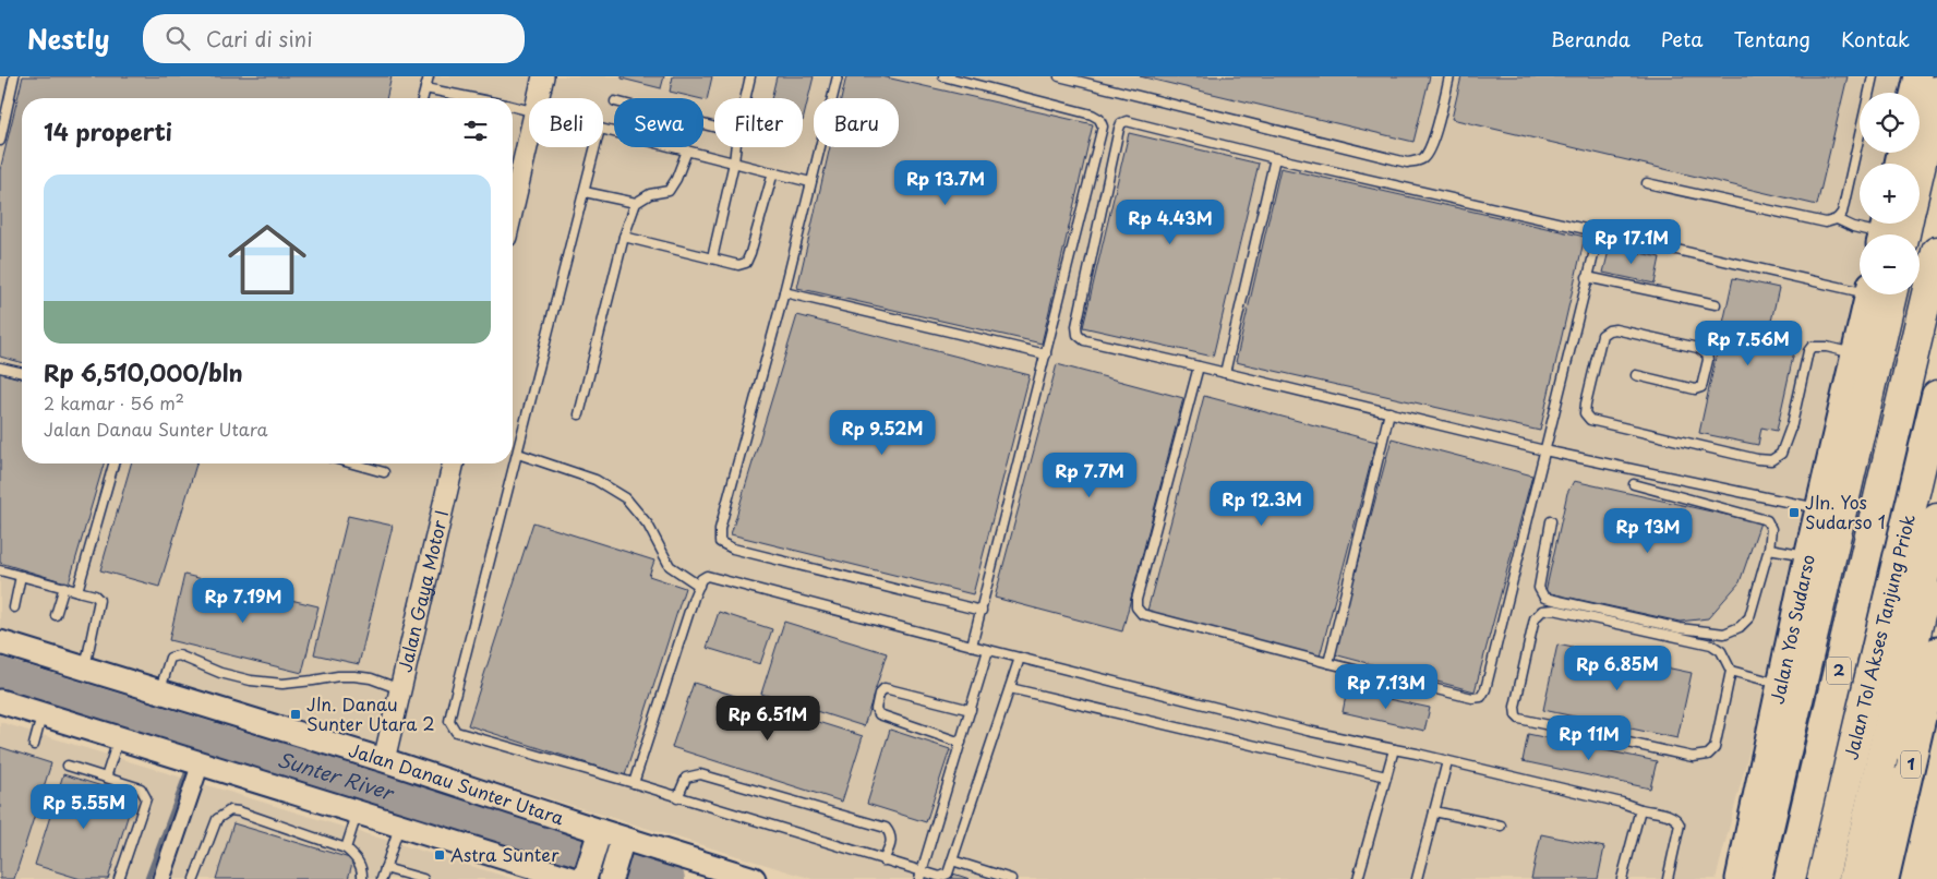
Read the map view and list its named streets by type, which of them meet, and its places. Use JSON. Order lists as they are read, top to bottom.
{
  "streets": {
    "highway": [
      "Jalan Yos Sudarso",
      "Jalan Tol Akses Tanjung Priok",
      "2",
      "1"
    ],
    "main road": ["Jalan Danau Sunter Utara"],
    "street": ["Jalan Gaya Motor I"]
  },
  "crossings": [
    ["Jalan Gaya Motor I", "Jalan Danau Sunter Utara"]
  ],
  "water": ["Sunter River"],
  "places": {
    "transit": ["Jln. Yos Sudarso 1", "Jln. Danau Sunter Utara 2", "Astra Sunter"]
  },
  "page": {
    "header": "Nestly",
    "search": "Cari di sini",
    "nav": [
      "Beranda",
      "Peta",
      "Tentang",
      "Kontak"
    ],
    "map_buttons": ["+", "−"],
    "chip": [
      "Beli",
      "Sewa",
      "Filter",
      "Baru"
    ],
    "heading": "14 properti",
    "price": [
      "Rp 13.7M",
      "Rp 4.43M",
      "Rp 17.1M",
      "Rp 7.56M",
      "Rp 9.52M",
      "Rp 7.7M",
      "Rp 12.3M",
      "Rp 13M",
      "Rp 7.19M",
      "Rp 6.85M",
      "Rp 7.13M",
      "Rp 6.51M",
      "Rp 11M",
      "Rp 5.55M"
    ],
    "list": [
      {
        "name": "Rp 6,510,000/bln",
        "note": "2 kamar · 56 m² · Jalan Danau Sunter Utara"
      }
    ]
  }
}
